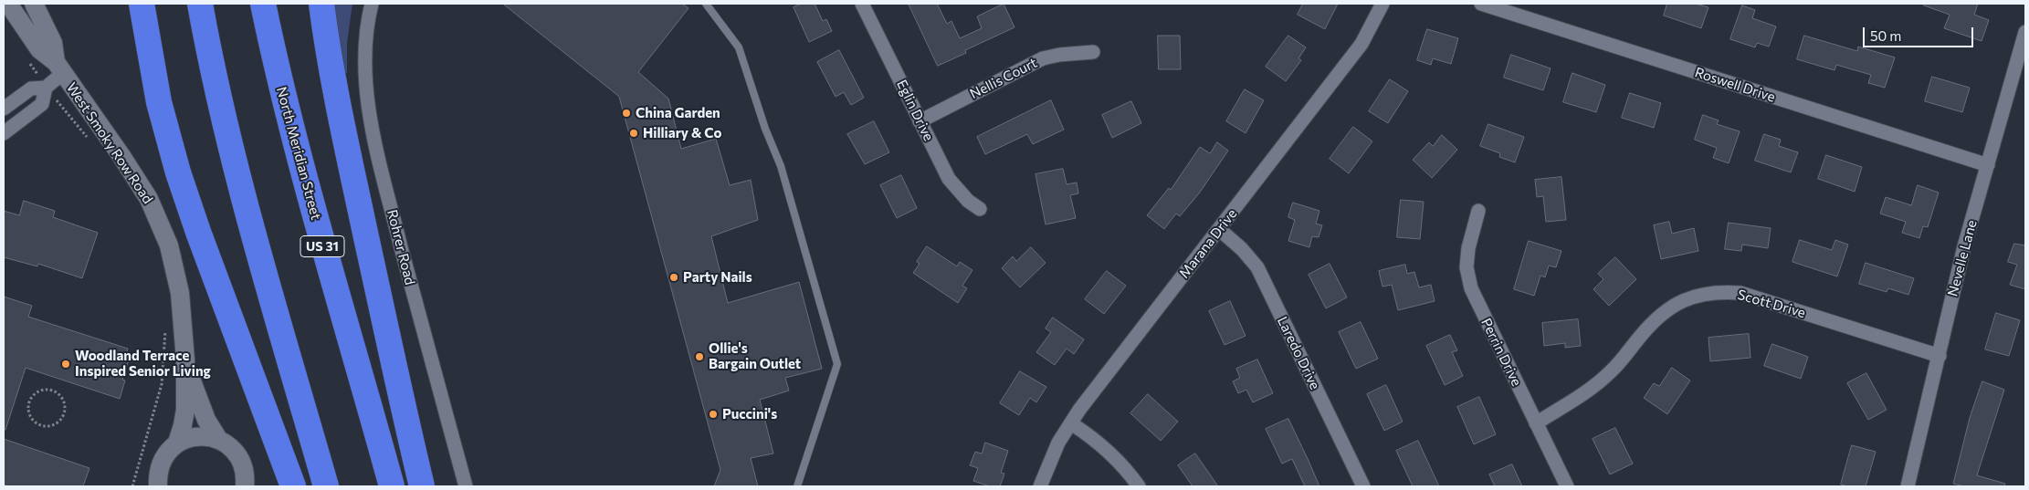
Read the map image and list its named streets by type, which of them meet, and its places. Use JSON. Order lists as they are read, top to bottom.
{
  "streets": {
    "highway": ["North Meridian Street", "US 31"],
    "street": [
      "Nellis Court",
      "Roswell Drive",
      "Eglin Drive",
      "West Smoky Row Road",
      "Marana Drive",
      "Rohrer Road",
      "Nevelle Lane",
      "Scott Drive",
      "Perrin Drive",
      "Laredo Drive"
    ]
  },
  "crossings": [
    ["Nellis Court", "Eglin Drive"],
    ["Roswell Drive", "Nevelle Lane"],
    ["Marana Drive", "Laredo Drive"],
    ["Nevelle Lane", "Scott Drive"],
    ["Scott Drive", "Perrin Drive"]
  ],
  "places": [
    "China Garden",
    "Hilliary & Co",
    "Party Nails",
    "Ollie's Bargain Outlet",
    "Woodland Terrace Inspired Senior Living",
    "Puccini's"
  ],
  "scale_bar": "50 m"
}
